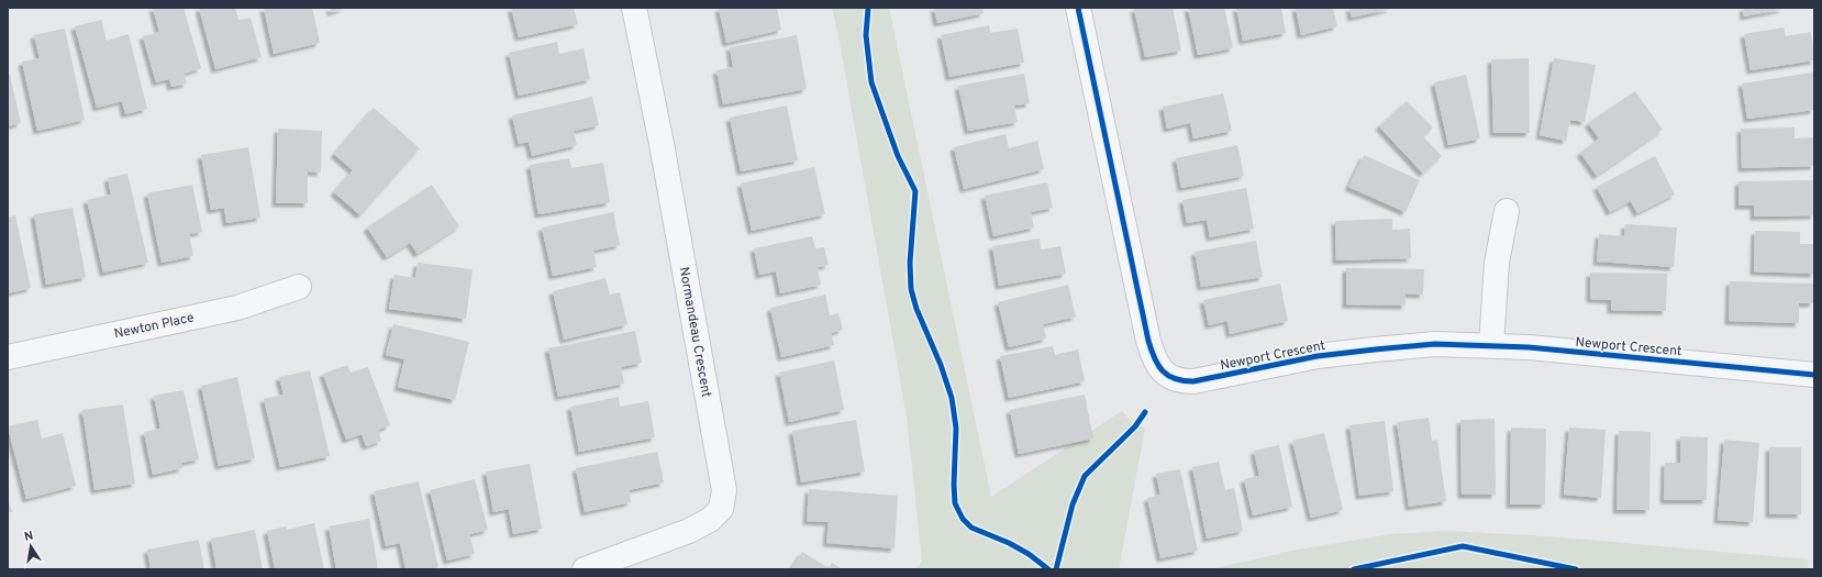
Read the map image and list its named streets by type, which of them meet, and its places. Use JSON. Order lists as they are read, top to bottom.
{
  "streets": {
    "street": ["Newton Place", "Normandeau Crescent", "Newport Crescent"]
  },
  "north": "top"
}
